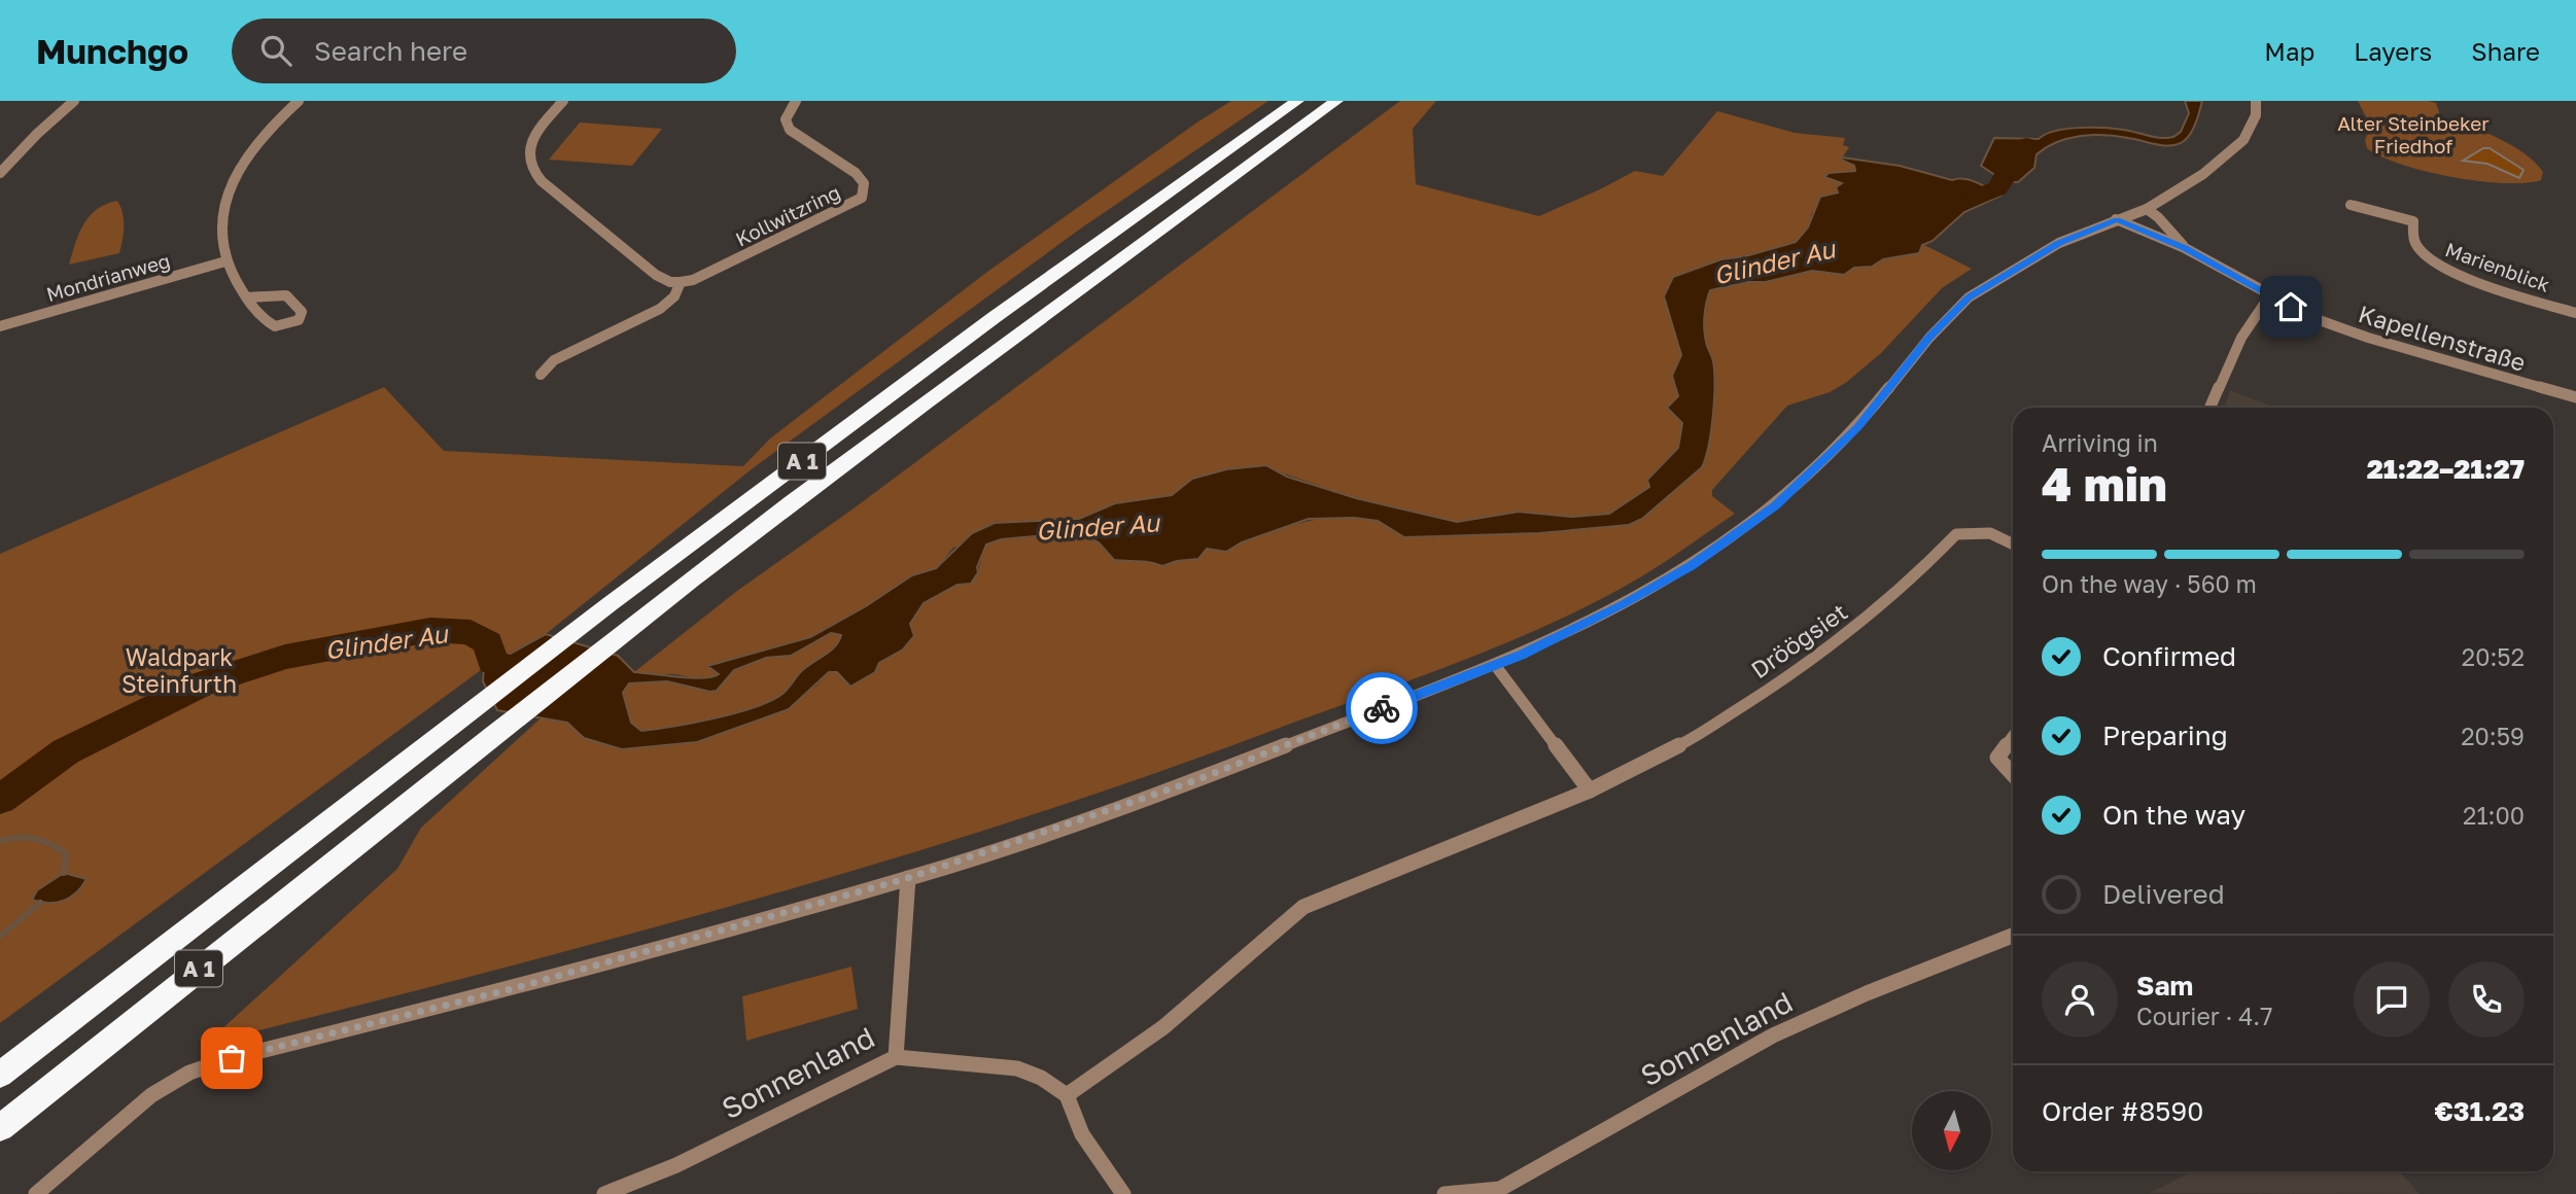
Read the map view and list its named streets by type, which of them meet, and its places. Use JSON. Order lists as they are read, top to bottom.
{
  "streets": {
    "highway": ["A 1"],
    "street": [
      "Kollwitzring",
      "Marienblick",
      "Mondrianweg",
      "Kapellenstraße",
      "Dröögsiet",
      "Sonnenland"
    ]
  },
  "water": ["Glinder Au"],
  "parks": ["Alter Steinbeker Friedhof", "Waldpark Steinfurth"],
  "north": "bottom",
  "page": {
    "header": "Munchgo",
    "search": "Search here",
    "nav": ["Map", "Layers", "Share"],
    "heading": ["4 min", "Arriving in", "21:22–21:27"],
    "panel": [
      "Sam",
      "Courier · 4.7",
      "Order #8590",
      "€31.23"
    ],
    "bar": "On the way · 560 m",
    "list": [
      ["Confirmed", "20:52"],
      ["Preparing", "20:59"],
      ["On the way", "21:00"],
      "Delivered"
    ]
  }
}
